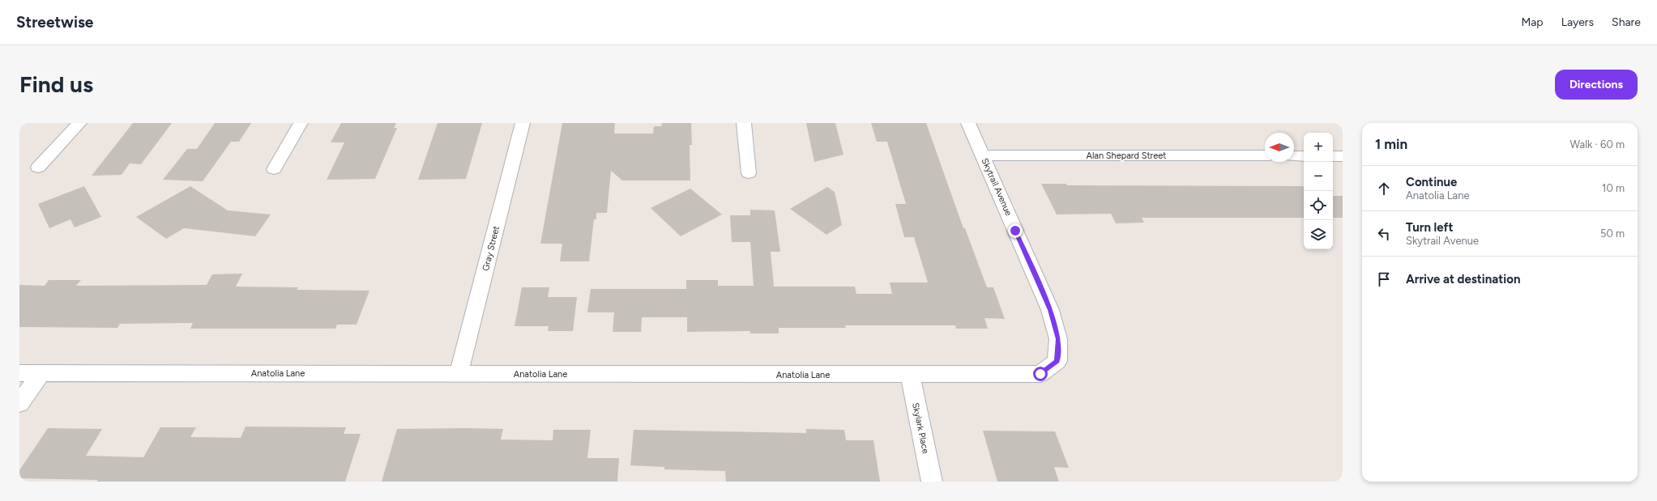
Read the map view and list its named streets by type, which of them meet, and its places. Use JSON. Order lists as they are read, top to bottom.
{
  "streets": {
    "street": [
      "Alan Shepard Street",
      "Skytrail Avenue",
      "Gray Street",
      "Anatolia Lane",
      "Skylark Place"
    ]
  },
  "crossings": [
    ["Alan Shepard Street", "Skytrail Avenue"],
    ["Skytrail Avenue", "Anatolia Lane"],
    ["Gray Street", "Anatolia Lane"],
    ["Anatolia Lane", "Skylark Place"]
  ],
  "north": "left",
  "page": {
    "header": "Streetwise",
    "nav": ["Map", "Layers", "Share"],
    "buttons": "Directions",
    "title": "Find us",
    "heading": ["1 min", "Walk · 60 m"],
    "map_buttons": ["+", "−"],
    "list": [
      ["Continue", "Anatolia Lane", "10 m"],
      ["Turn left", "Skytrail Avenue", "50 m"],
      "Arrive at destination"
    ]
  }
}
